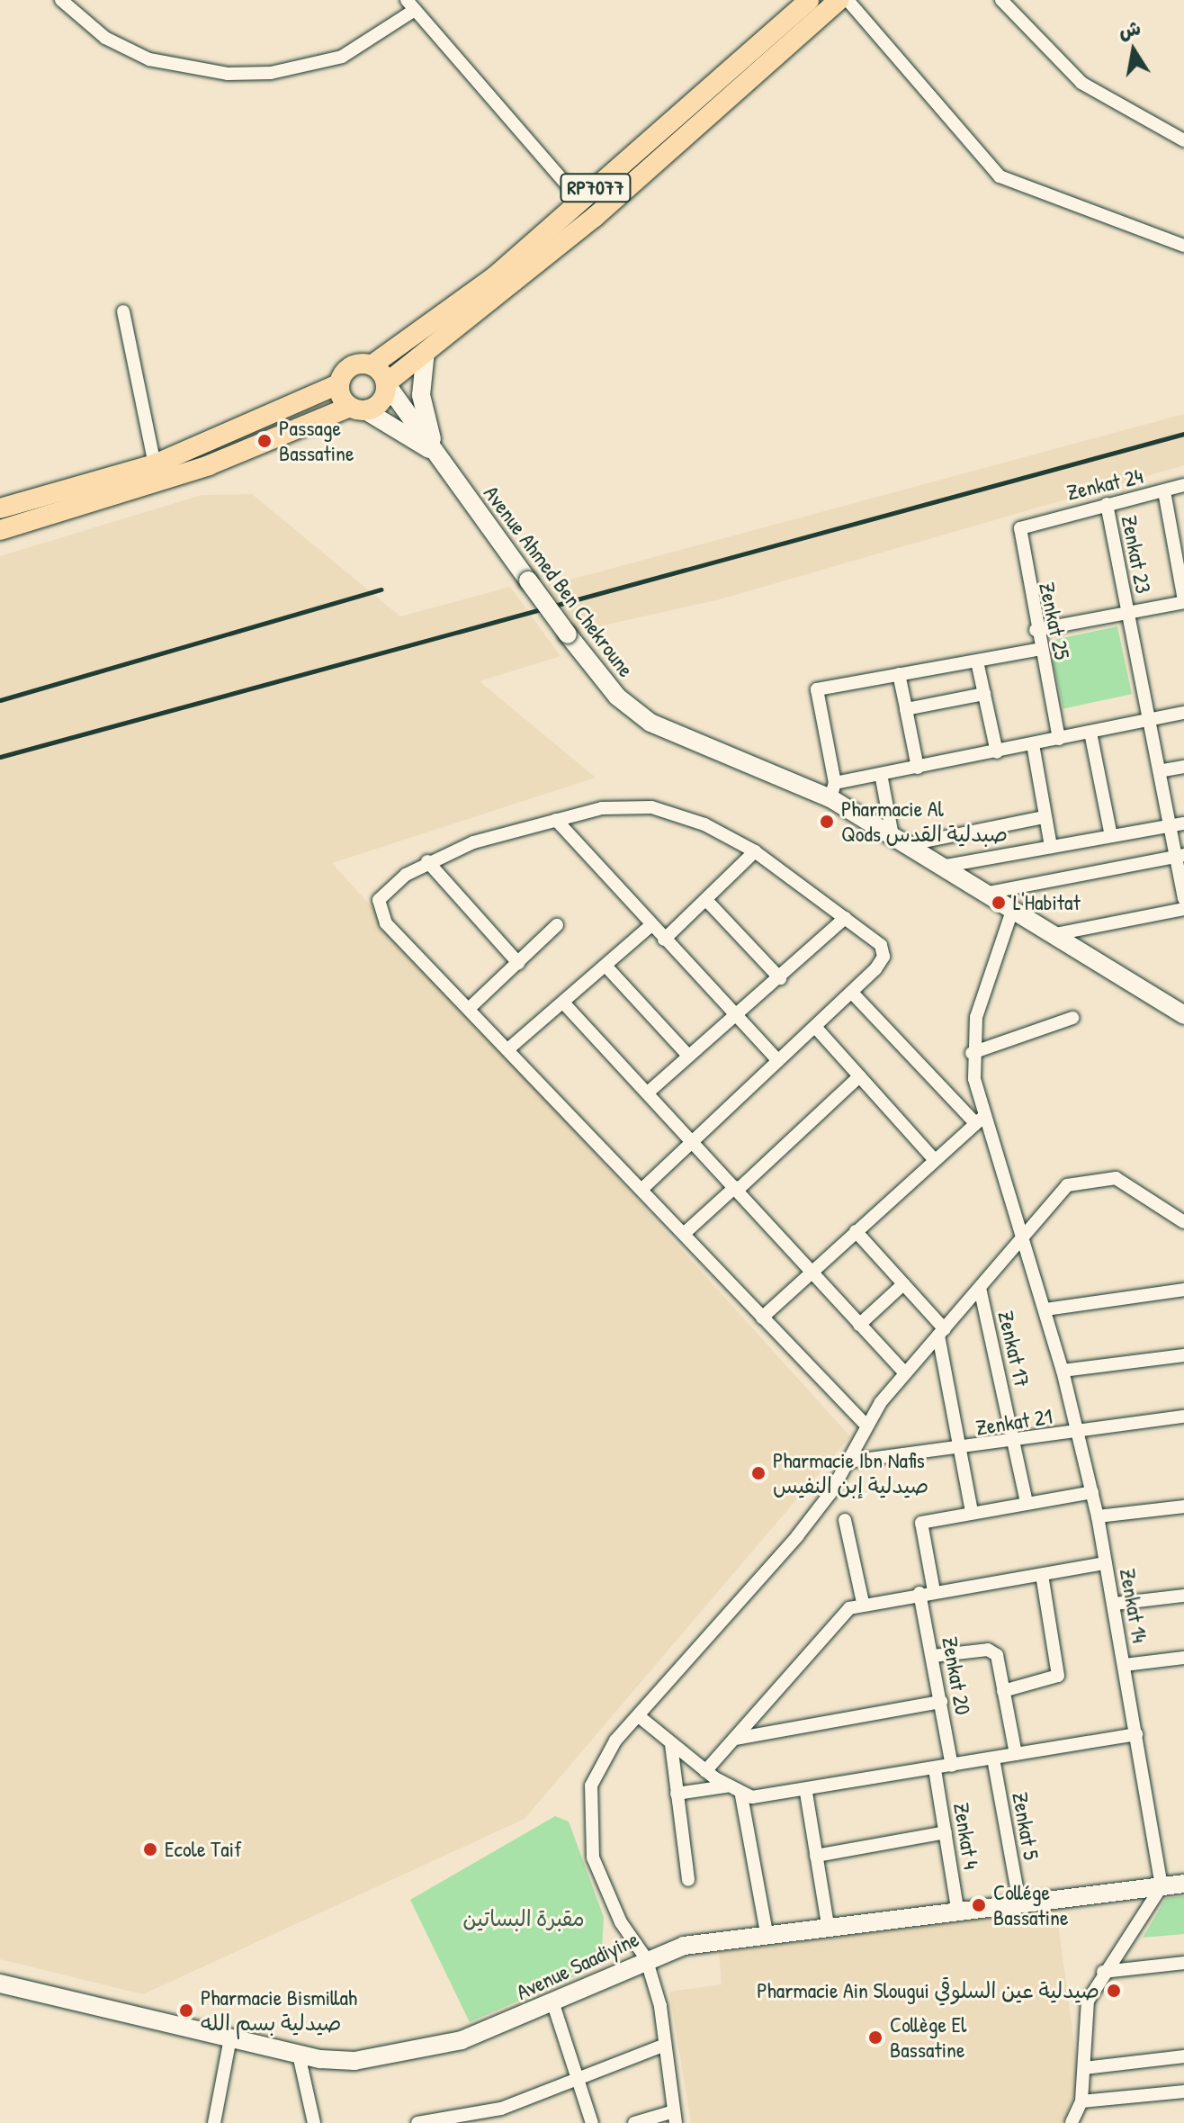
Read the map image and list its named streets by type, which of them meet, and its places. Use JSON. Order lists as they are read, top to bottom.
{
  "streets": {
    "main road": ["RP7077", "Avenue Ahmed Ben Chekroune", "Avenue Saadiyine"],
    "street": [
      "Zenkat 24",
      "Zenkat 23",
      "Zenkat 25",
      "Zenkat 17",
      "Zenkat 21",
      "Zenkat 14",
      "Zenkat 20",
      "Zenkat 5",
      "Zenkat 4"
    ]
  },
  "crossings": [
    ["RP7077", "Avenue Ahmed Ben Chekroune"],
    ["Zenkat 24", "Zenkat 23"],
    ["Zenkat 24", "Zenkat 25"],
    ["Zenkat 17", "Zenkat 21"],
    ["Zenkat 21", "Zenkat 14"],
    ["Zenkat 14", "Avenue Saadiyine"],
    ["Zenkat 5", "Avenue Saadiyine"],
    ["Zenkat 4", "Avenue Saadiyine"]
  ],
  "parks": ["مقبرة البساتين"],
  "places": [
    "Passage Bassatine",
    "Pharmacie Al Qods صبدلية القدس",
    "L'Habitat",
    "Pharmacie Ibn Nafis صيدلية إبن النفيس",
    "Ecole Taif",
    "Collége Bassatine",
    "Pharmacie Ain Slougui صيدلية عين السلوقي",
    "Pharmacie Bismillah صيدلية بسم الله",
    "Collège El Bassatine"
  ],
  "north": "top"
}
